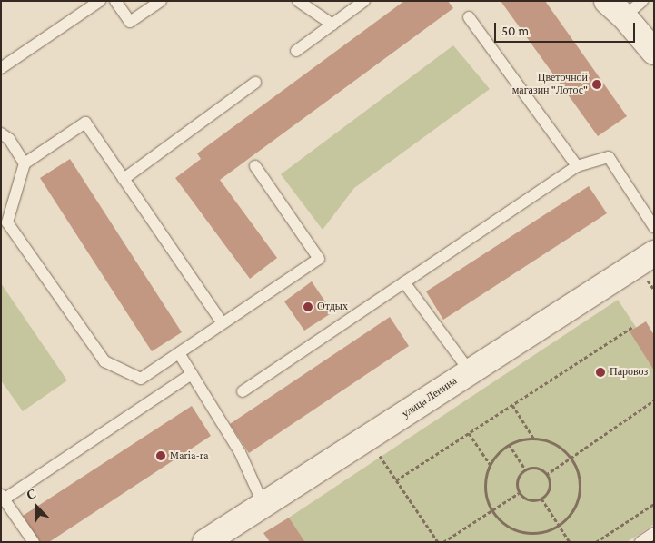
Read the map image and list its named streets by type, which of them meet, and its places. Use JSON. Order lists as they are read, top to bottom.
{
  "streets": {
    "main road": ["улица Ленина"]
  },
  "places": [
    "Цветочной магазин \"Лотос\"",
    "Отдых",
    "Паровоз",
    "Maria-ra"
  ],
  "scale_bar": "50 m",
  "north": "top"
}
